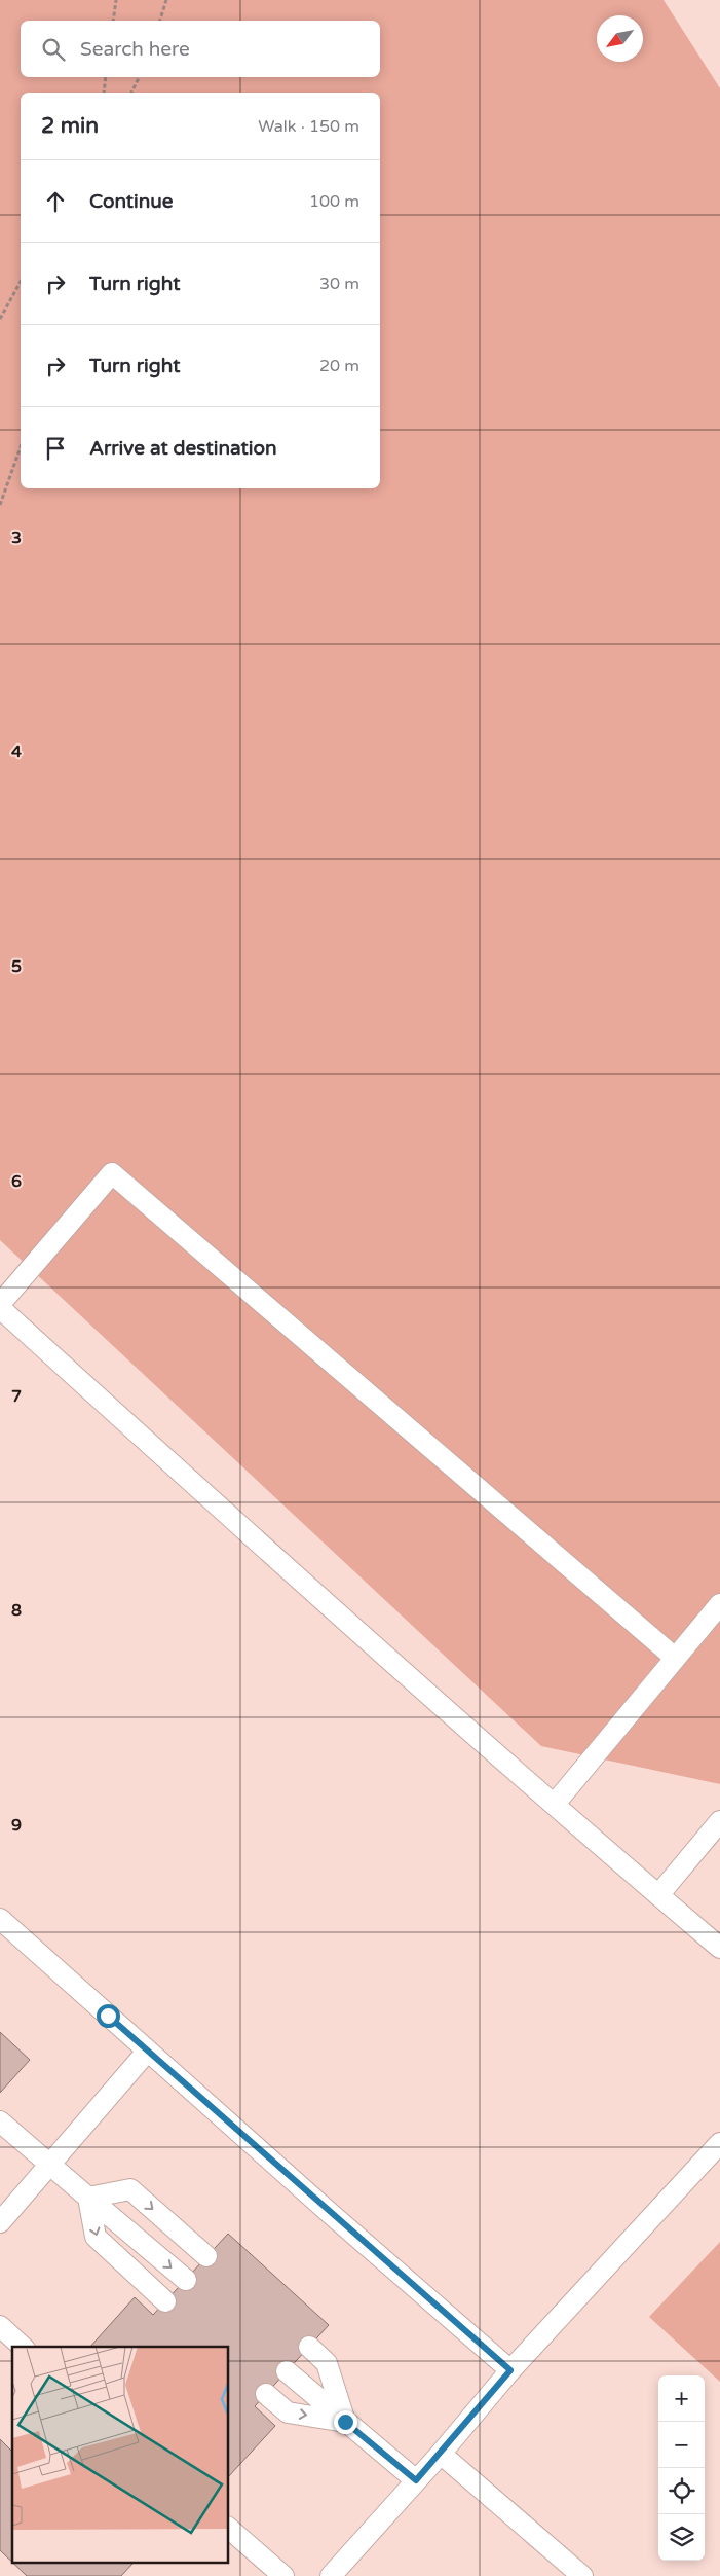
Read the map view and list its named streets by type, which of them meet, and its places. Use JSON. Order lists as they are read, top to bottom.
{
  "north": "bottom left",
  "page": {
    "search": "Search here",
    "heading": ["2 min", "Walk · 150 m"],
    "list": [
      ["Continue", "100 m"],
      ["Turn right", "30 m"],
      ["Turn right", "20 m"],
      "Arrive at destination"
    ],
    "map_buttons": ["+", "−"]
  },
  "grid": {
    "rows": [
      "3",
      "4",
      "5",
      "6",
      "7",
      "8",
      "9"
    ]
  }
}
